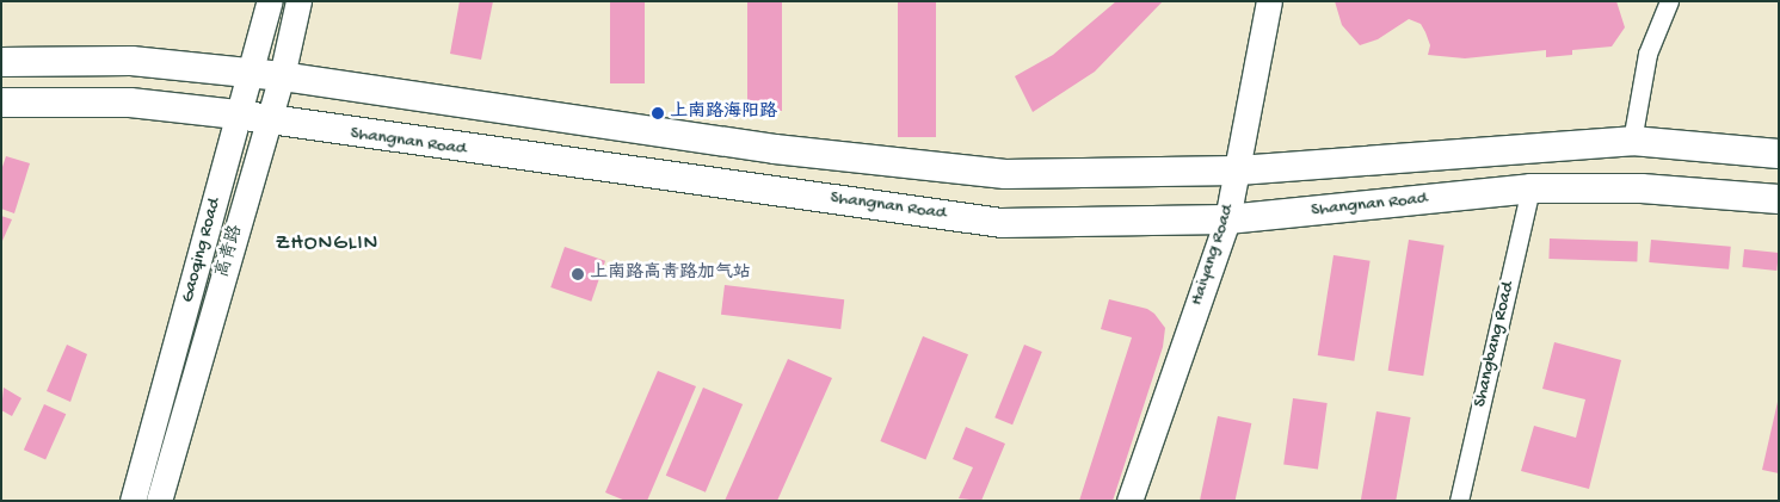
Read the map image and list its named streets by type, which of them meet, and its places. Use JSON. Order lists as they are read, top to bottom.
{
  "streets": {
    "main road": [
      "Shangnan Road",
      "Gaoqing Road",
      "高青路",
      "Haiyang Road"
    ],
    "street": ["Shangbang Road"]
  },
  "crossings": [
    ["Shangnan Road", "Gaoqing Road"],
    ["Shangnan Road", "高青路"],
    ["Shangnan Road", "Haiyang Road"],
    ["Shangnan Road", "Shangbang Road"]
  ],
  "districts": ["ZHONGLIN"],
  "places": ["上南路海阳路", "上南路高青路加气站"]
}
